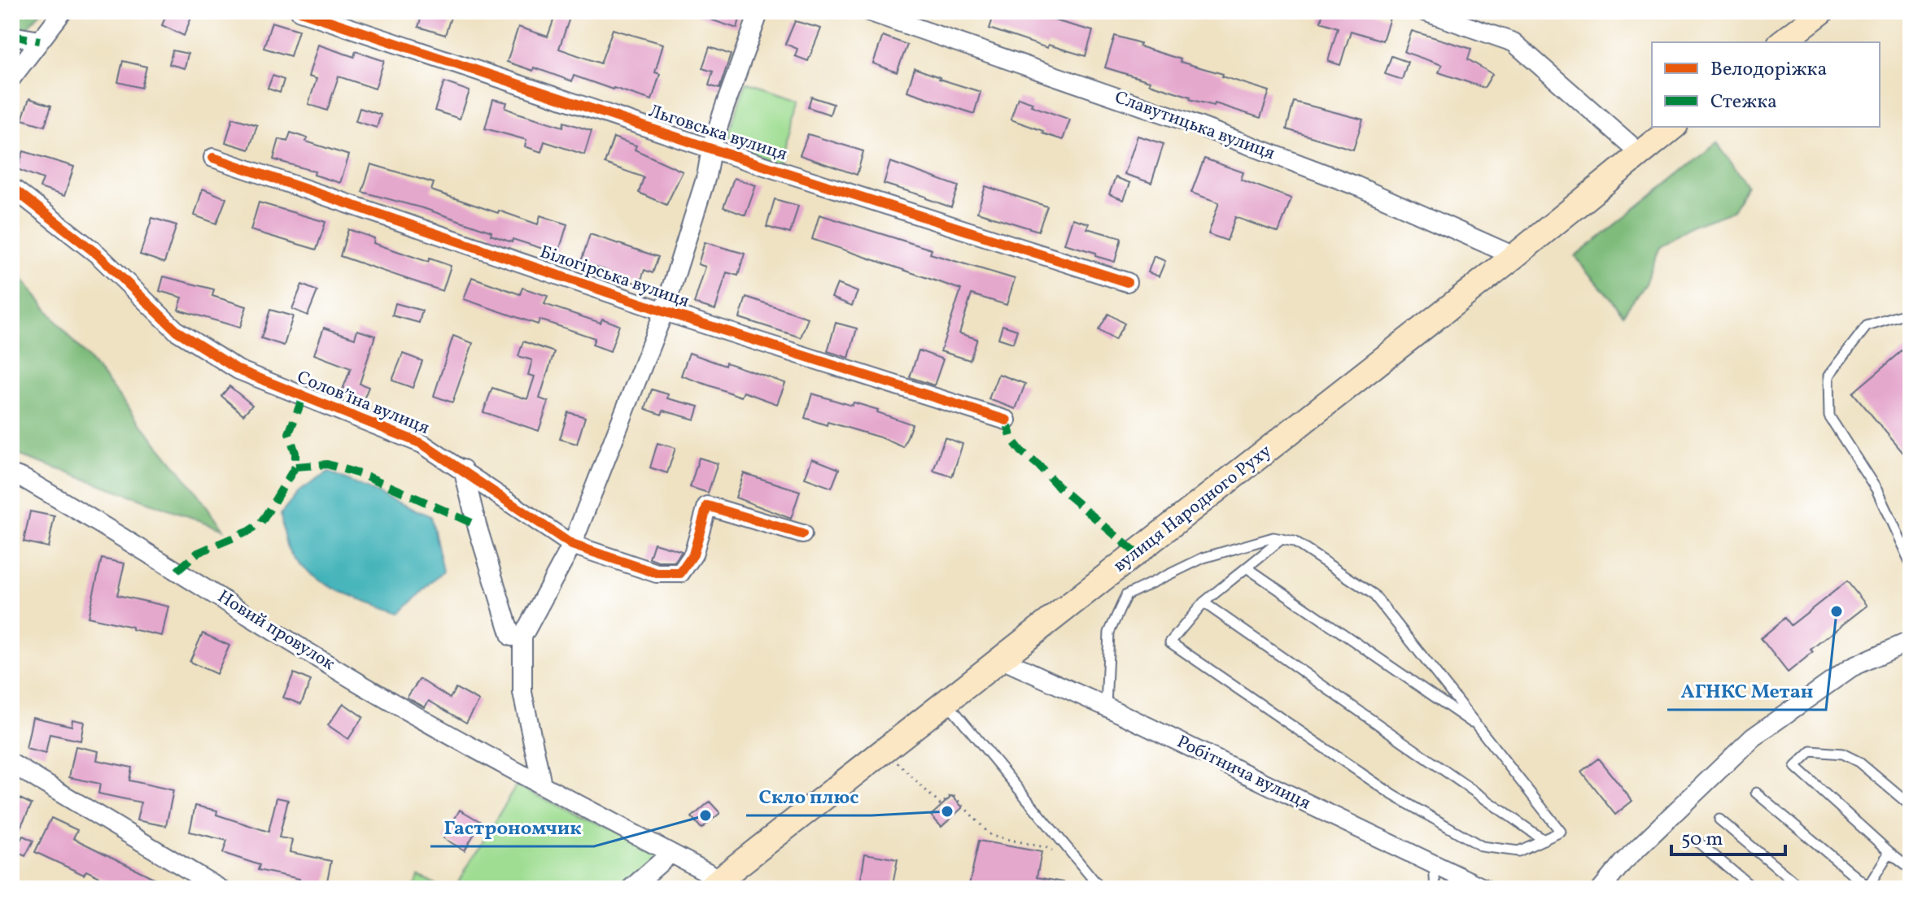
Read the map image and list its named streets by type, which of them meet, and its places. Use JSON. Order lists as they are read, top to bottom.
{
  "streets": {
    "main road": ["вулиця Народного Руху"],
    "street": [
      "Славутицька вулиця",
      "Льговська вулиця",
      "Білогірська вулиця",
      "Соловʼїна вулиця",
      "Новий провулок",
      "Робітнича вулиця"
    ]
  },
  "crossings": [
    ["Славутицька вулиця", "вулиця Народного Руху"],
    ["вулиця Народного Руху", "Новий провулок"],
    ["вулиця Народного Руху", "Робітнича вулиця"]
  ],
  "places": ["АГНКС Метан", "Скло плюс", "Гастрономчик"],
  "legend": ["Велодоріжка", "Стежка"],
  "scale_bar": "50 m"
}
